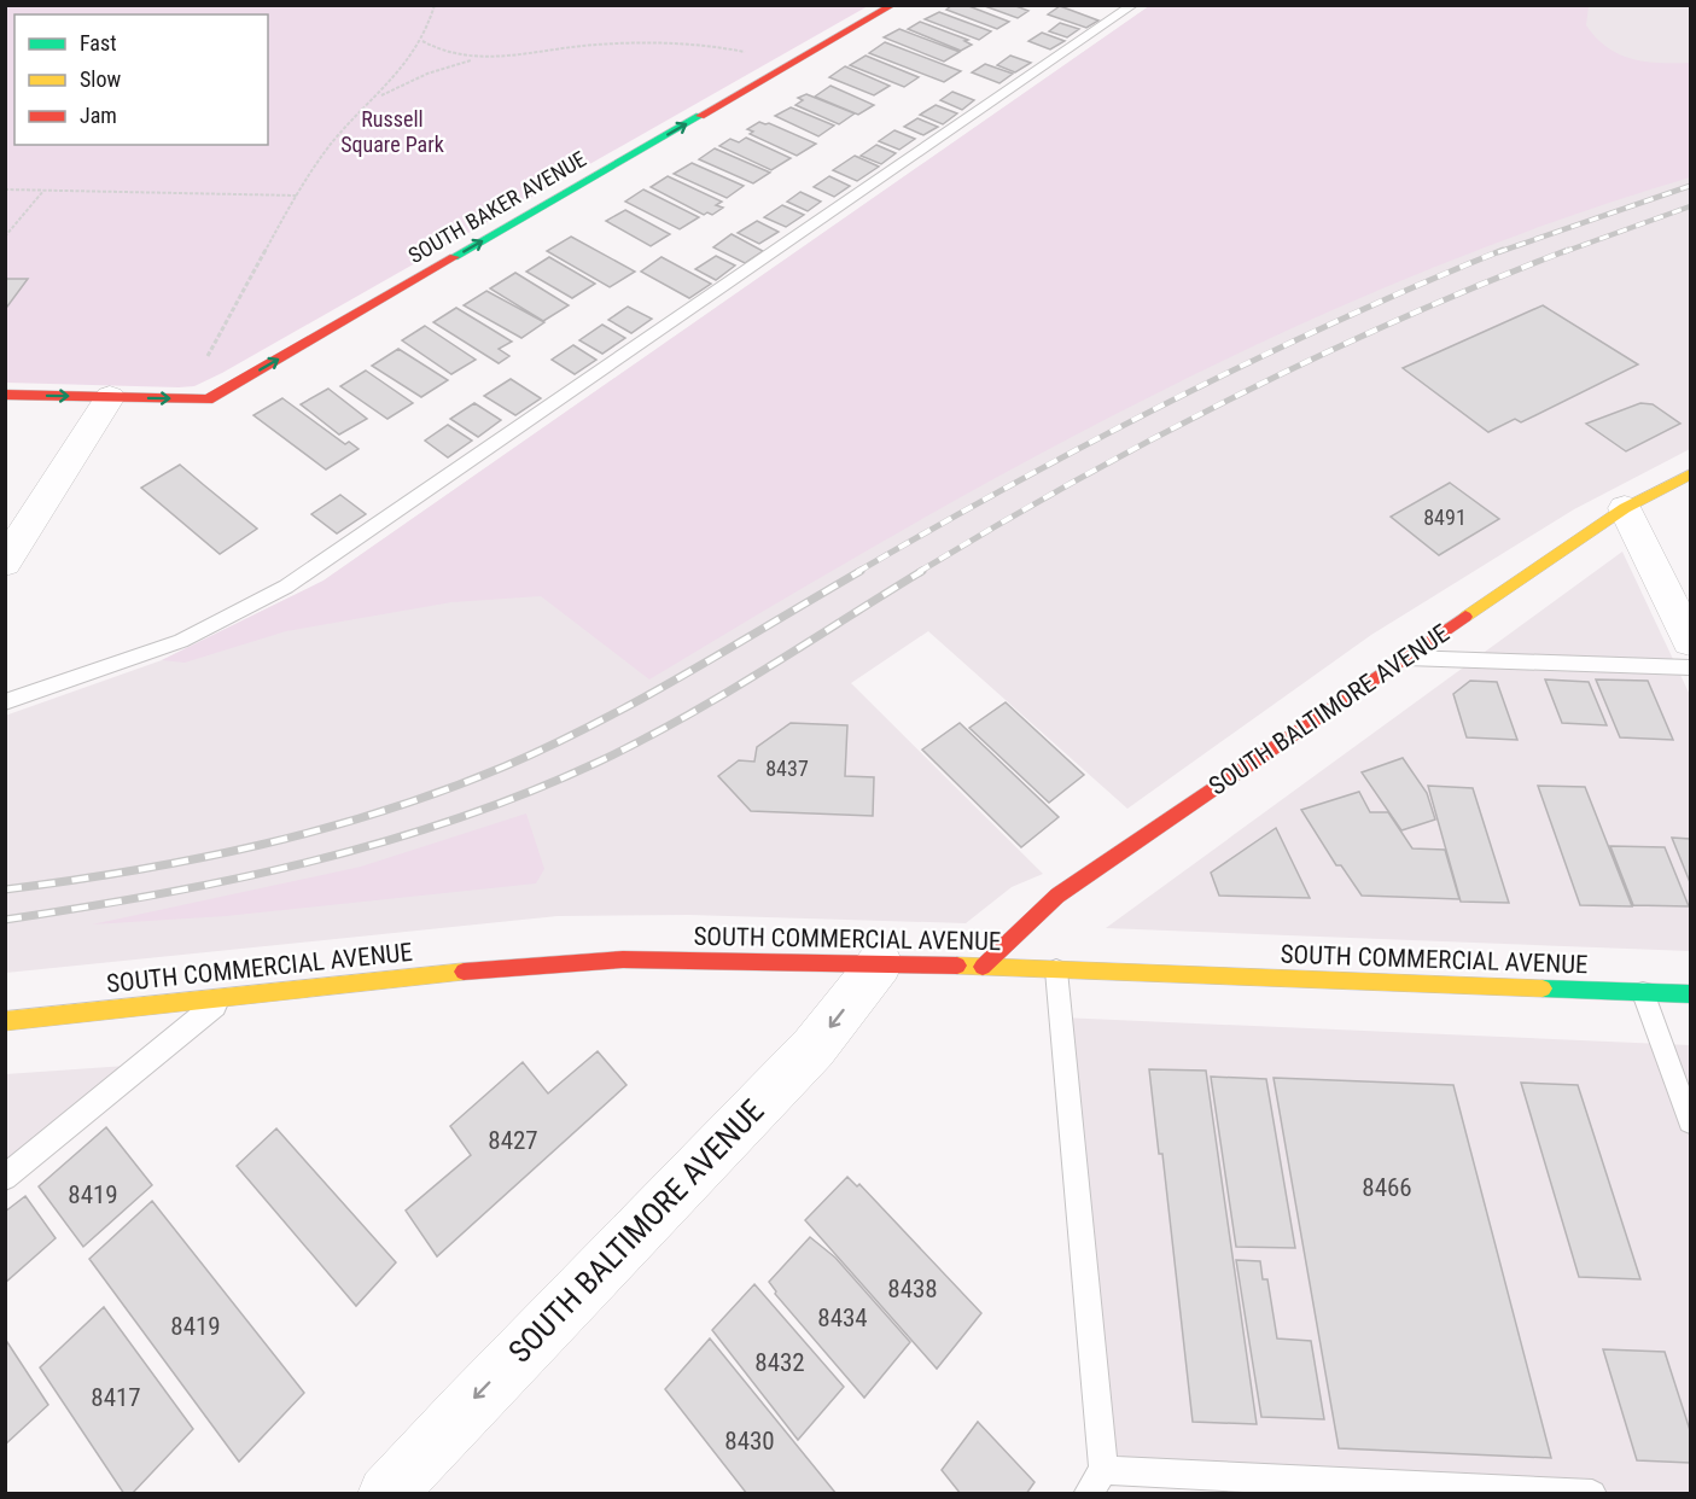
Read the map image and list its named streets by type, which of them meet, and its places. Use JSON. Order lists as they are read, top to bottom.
{
  "streets": {
    "street": ["SOUTH BAKER AVENUE", "SOUTH BALTIMORE AVENUE", "SOUTH COMMERCIAL AVENUE"]
  },
  "crossings": [
    ["SOUTH BALTIMORE AVENUE", "SOUTH COMMERCIAL AVENUE"]
  ],
  "one_way": ["SOUTH BAKER AVENUE", "SOUTH BALTIMORE AVENUE"],
  "parks": ["Russell Square Park"],
  "house_numbers": [
    "8491",
    "8437",
    "8427",
    "8466",
    "8419",
    "8438",
    "8434",
    "8419",
    "8432",
    "8417",
    "8430"
  ],
  "legend": ["Fast", "Slow", "Jam"]
}
